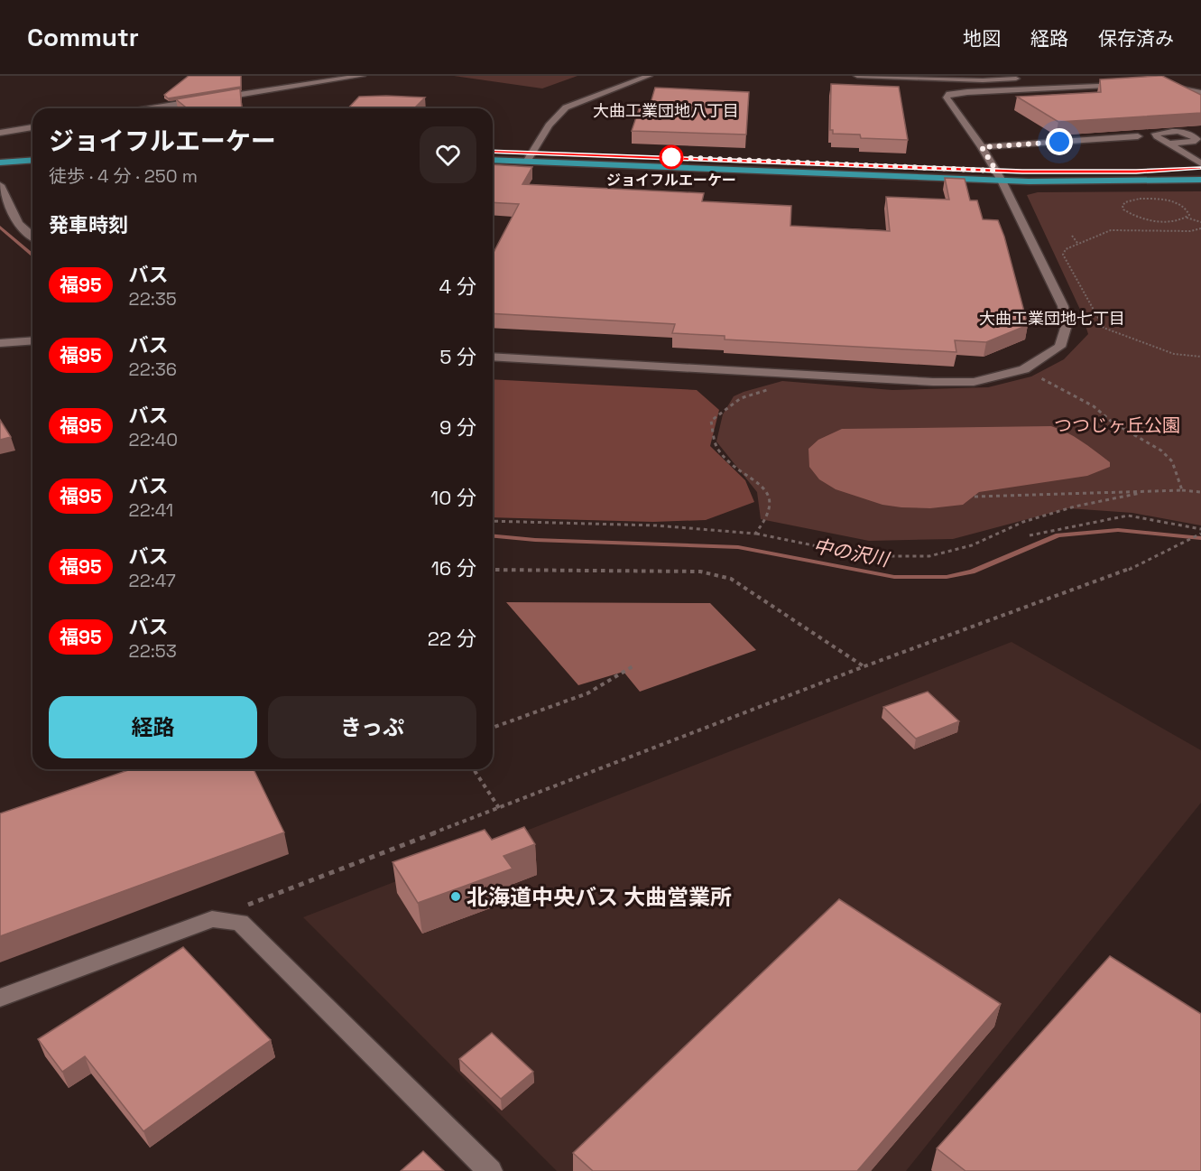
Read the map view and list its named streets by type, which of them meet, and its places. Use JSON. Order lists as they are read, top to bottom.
{
  "districts": ["大曲工業団地八丁目", "大曲工業団地七丁目"],
  "water": ["中の沢川"],
  "parks": ["つつじヶ丘公園"],
  "places": ["ジョイフルエーケー", "北海道中央バス 大曲営業所"],
  "lines": ["bus line 福95"],
  "page": {
    "header": "Commutr",
    "nav": ["地図", "経路", "保存済み"],
    "heading": [
      ["ジョイフルエーケー", "徒歩 · 4 分 · 250 m"],
      "発車時刻"
    ],
    "list": [
      {
        "mark": "福95",
        "name": "バス",
        "note": "22:35",
        "value": "4 分"
      },
      {
        "mark": "福95",
        "name": "バス",
        "note": "22:36",
        "value": "5 分"
      },
      {
        "mark": "福95",
        "name": "バス",
        "note": "22:40",
        "value": "9 分"
      },
      {
        "mark": "福95",
        "name": "バス",
        "note": "22:41",
        "value": "10 分"
      },
      {
        "mark": "福95",
        "name": "バス",
        "note": "22:47",
        "value": "16 分"
      },
      {
        "mark": "福95",
        "name": "バス",
        "note": "22:53",
        "value": "22 分"
      }
    ],
    "buttons": ["経路", "きっぷ"]
  }
}
